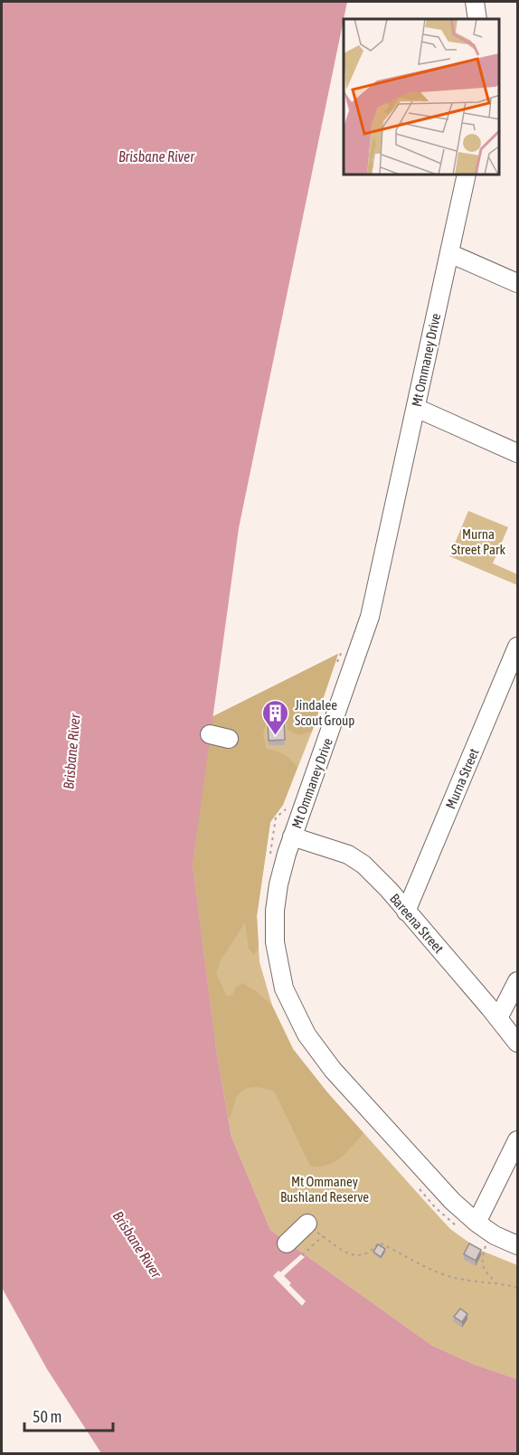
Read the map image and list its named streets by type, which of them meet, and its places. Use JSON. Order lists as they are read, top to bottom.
{
  "streets": {
    "street": ["Mt Ommaney Drive", "Murna Street", "Bareena Street"]
  },
  "crossings": [
    ["Mt Ommaney Drive", "Bareena Street"],
    ["Murna Street", "Bareena Street"]
  ],
  "water": ["Brisbane River"],
  "parks": ["Murna Street Park", "Mt Ommaney Bushland Reserve"],
  "places": {
    "building": ["Jindalee Scout Group"]
  },
  "scale_bar": "50 m"
}
